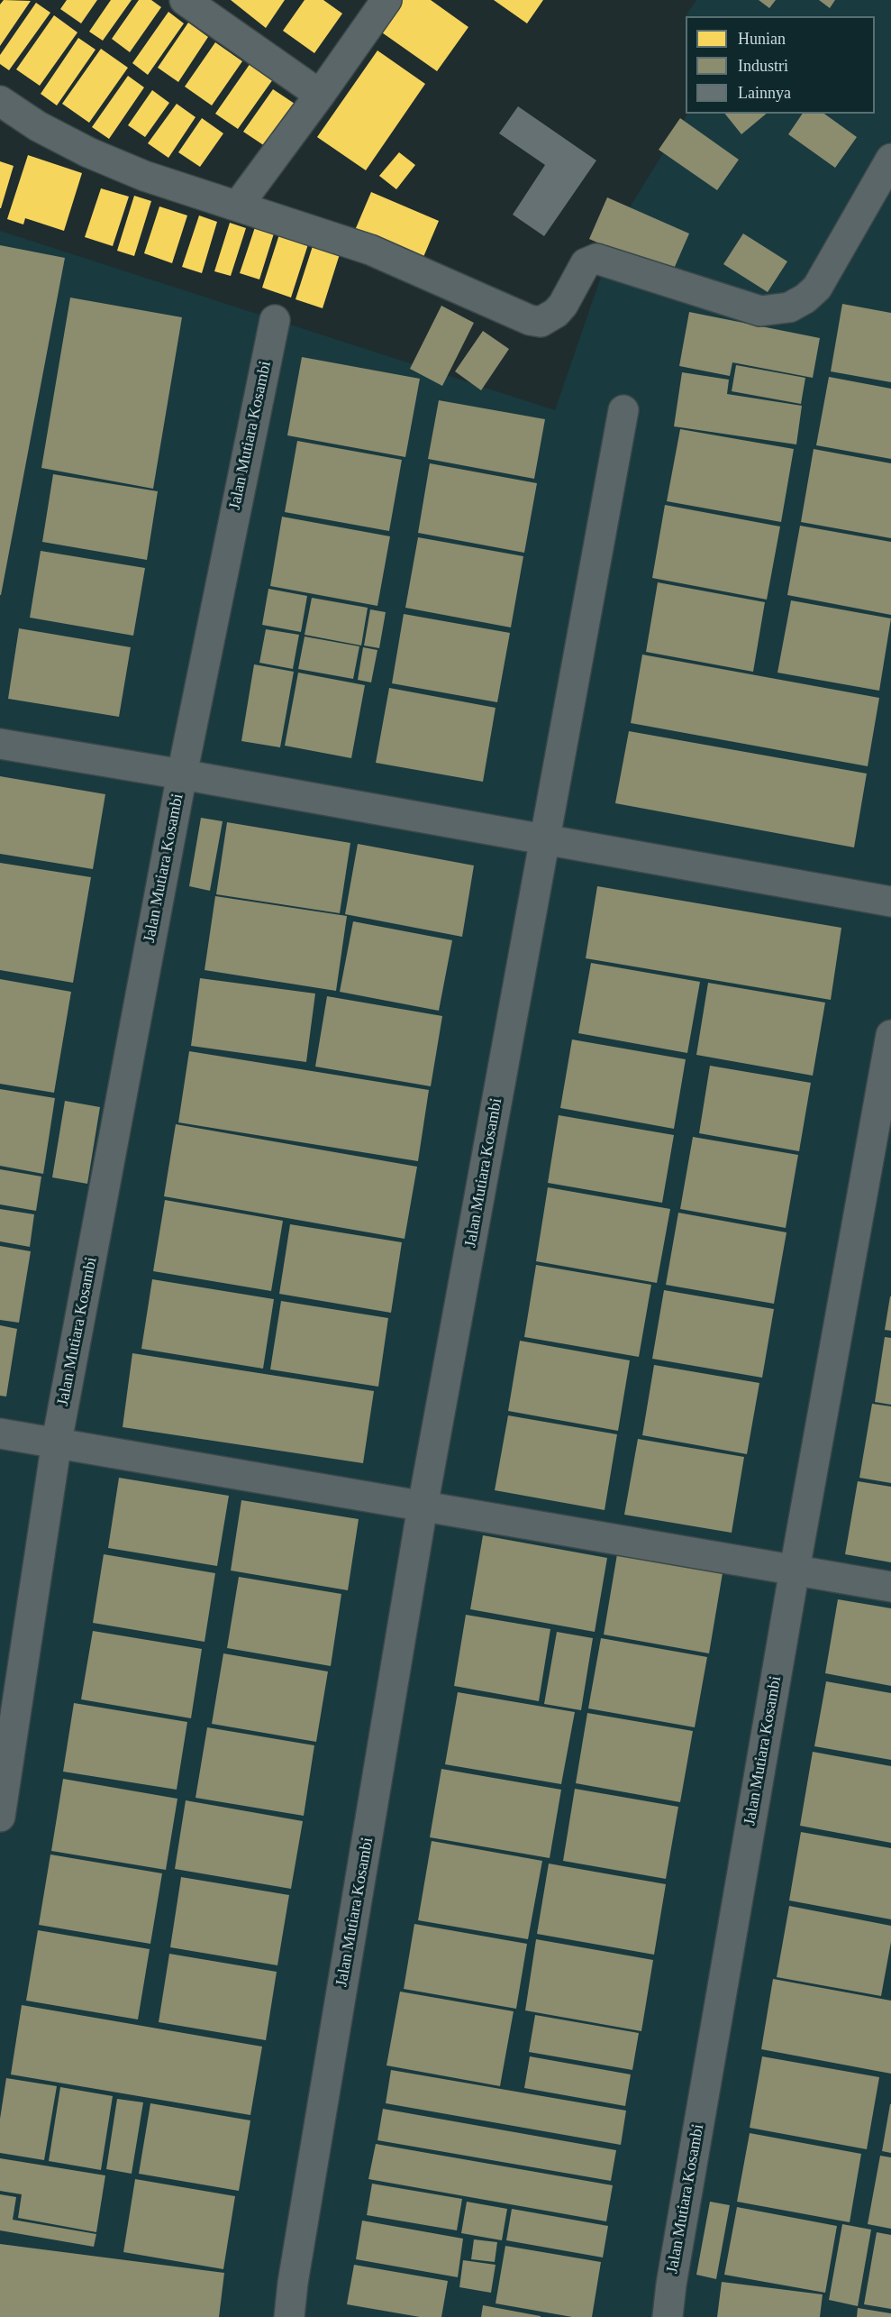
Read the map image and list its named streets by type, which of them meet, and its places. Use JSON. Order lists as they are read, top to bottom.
{
  "streets": {
    "street": ["Jalan Mutiara Kosambi"]
  },
  "legend": ["Hunian", "Industri", "Lainnya"]
}
